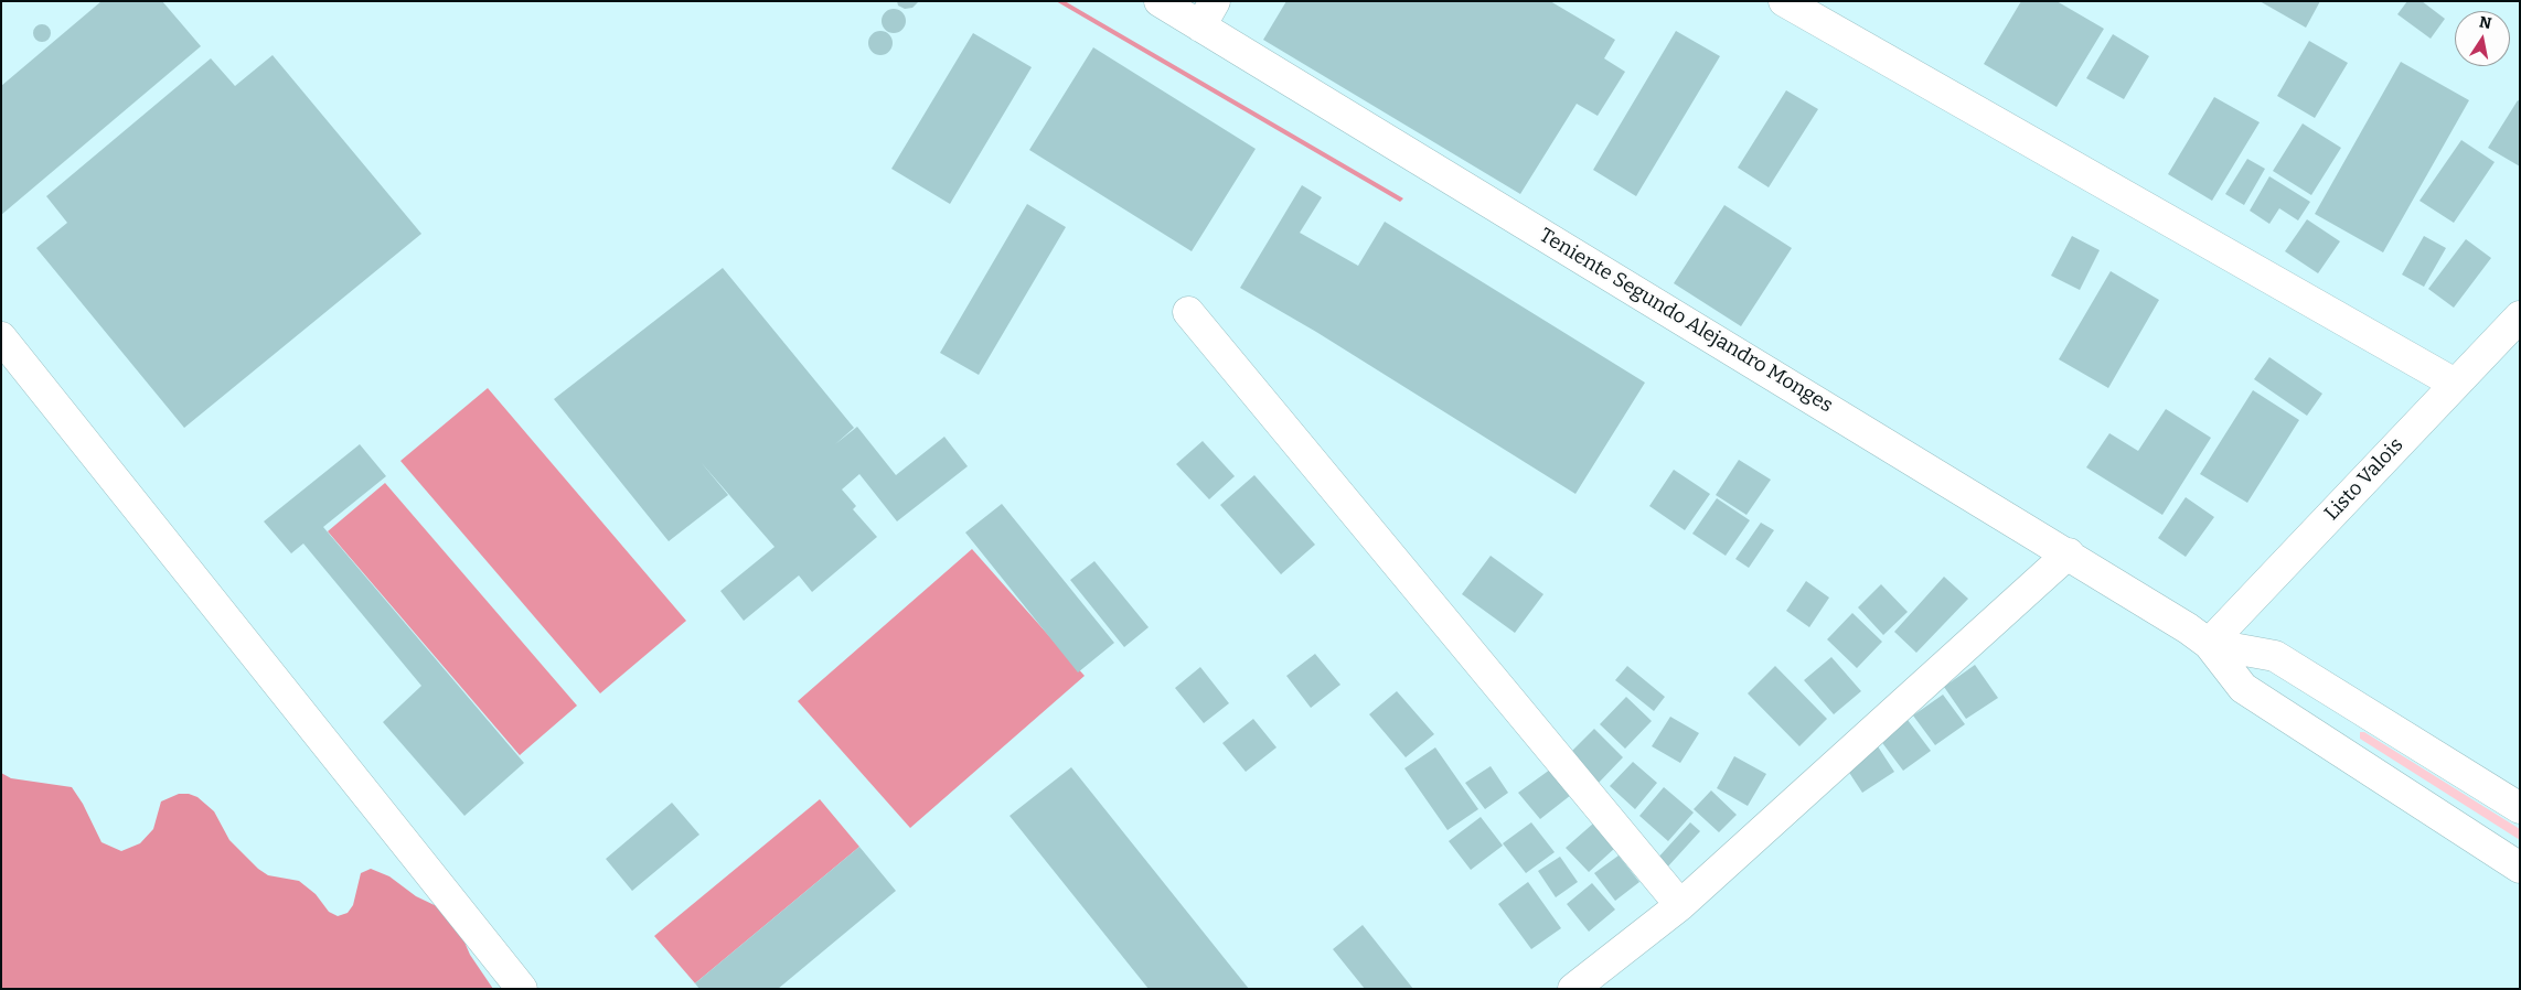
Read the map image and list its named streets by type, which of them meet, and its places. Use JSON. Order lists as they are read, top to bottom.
{
  "streets": {
    "street": ["Teniente Segundo Alejandro Monges", "Listo Valois"]
  },
  "crossings": [
    ["Teniente Segundo Alejandro Monges", "Listo Valois"]
  ],
  "north": "top"
}
